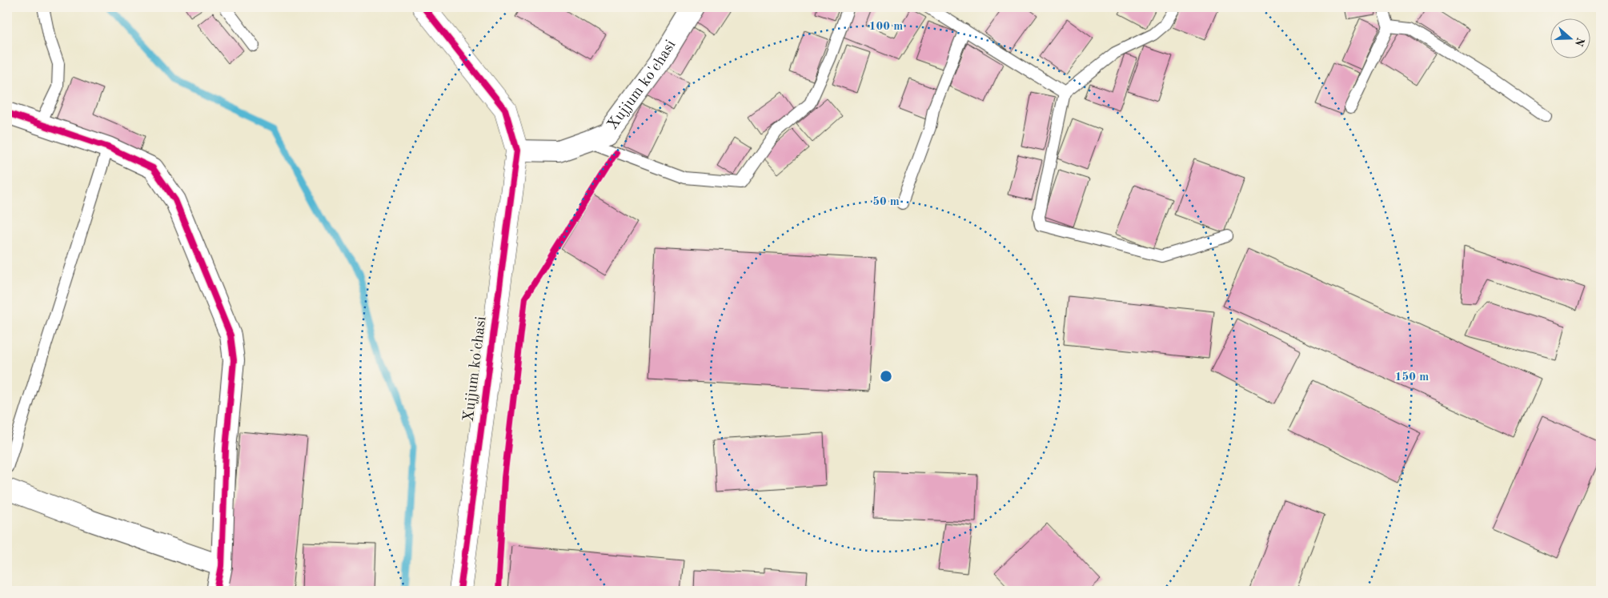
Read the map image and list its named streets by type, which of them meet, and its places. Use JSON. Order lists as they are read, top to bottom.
{
  "streets": {
    "street": ["Xujjum ko'chasi"]
  },
  "north": "right",
  "rings": ["100 m", "50 m", "150 m"]
}
